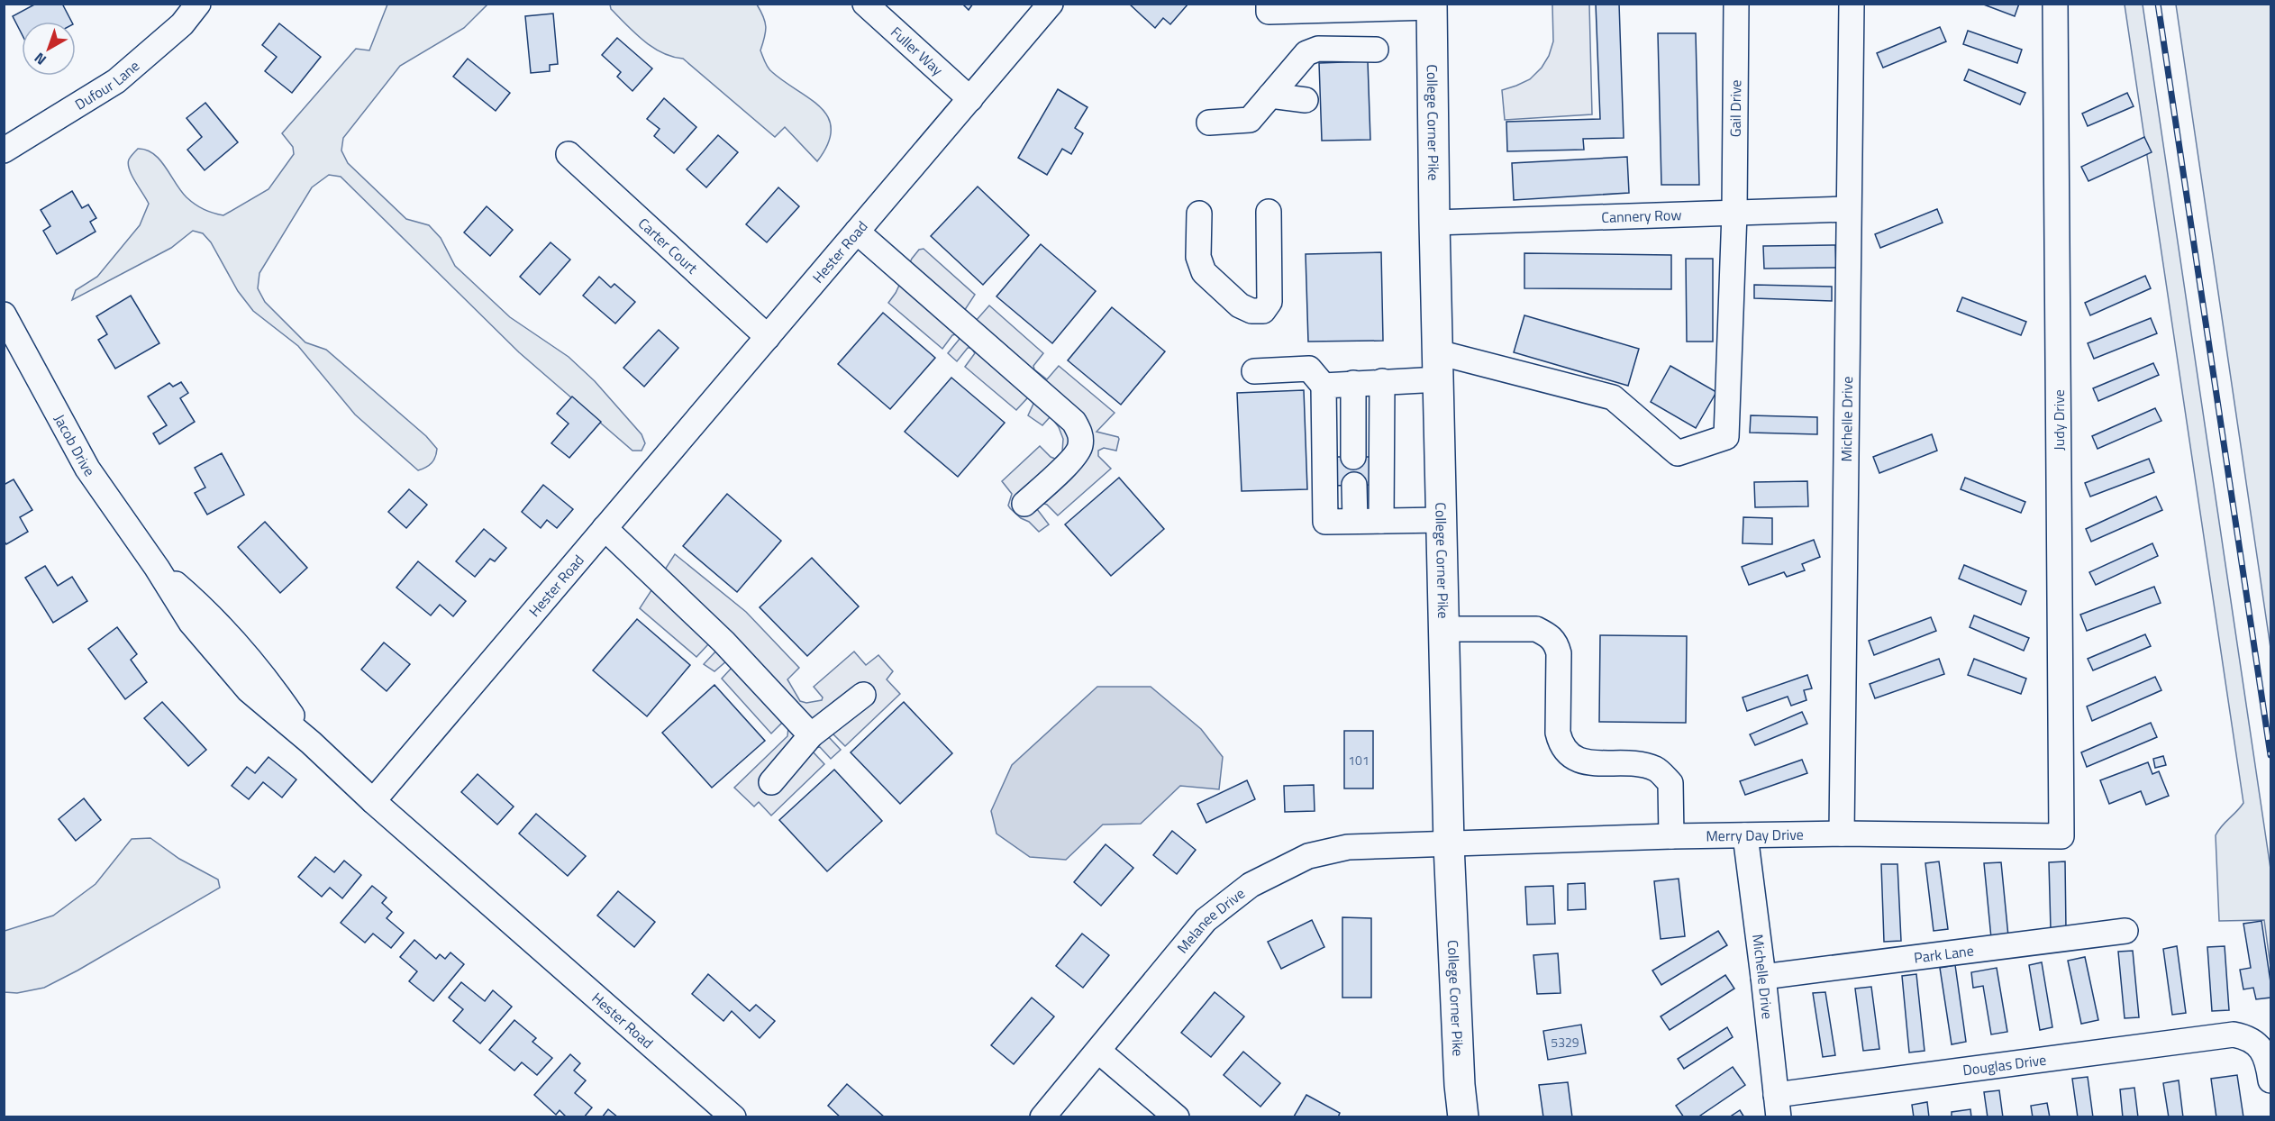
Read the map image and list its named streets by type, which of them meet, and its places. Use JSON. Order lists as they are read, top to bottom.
{
  "streets": {
    "highway": ["College Corner Pike"],
    "street": [
      "Fuller Way",
      "Dufour Lane",
      "Gail Drive",
      "Cannery Row",
      "Carter Court",
      "Hester Road",
      "Michelle Drive",
      "Judy Drive",
      "Jacob Drive",
      "Merry Day Drive",
      "Melanee Drive",
      "Park Lane",
      "Douglas Drive"
    ]
  },
  "crossings": [
    ["Fuller Way", "Hester Road"],
    ["Gail Drive", "College Corner Pike"],
    ["Gail Drive", "Cannery Row"],
    ["College Corner Pike", "Cannery Row"],
    ["College Corner Pike", "Merry Day Drive"],
    ["College Corner Pike", "Melanee Drive"],
    ["Cannery Row", "Michelle Drive"],
    ["Carter Court", "Hester Road"],
    ["Hester Road", "Jacob Drive"],
    ["Michelle Drive", "Merry Day Drive"],
    ["Michelle Drive", "Park Lane"],
    ["Michelle Drive", "Douglas Drive"],
    ["Judy Drive", "Merry Day Drive"],
    ["Merry Day Drive", "Melanee Drive"]
  ],
  "house_numbers": ["101", "5329"],
  "north": "bottom left"
}
